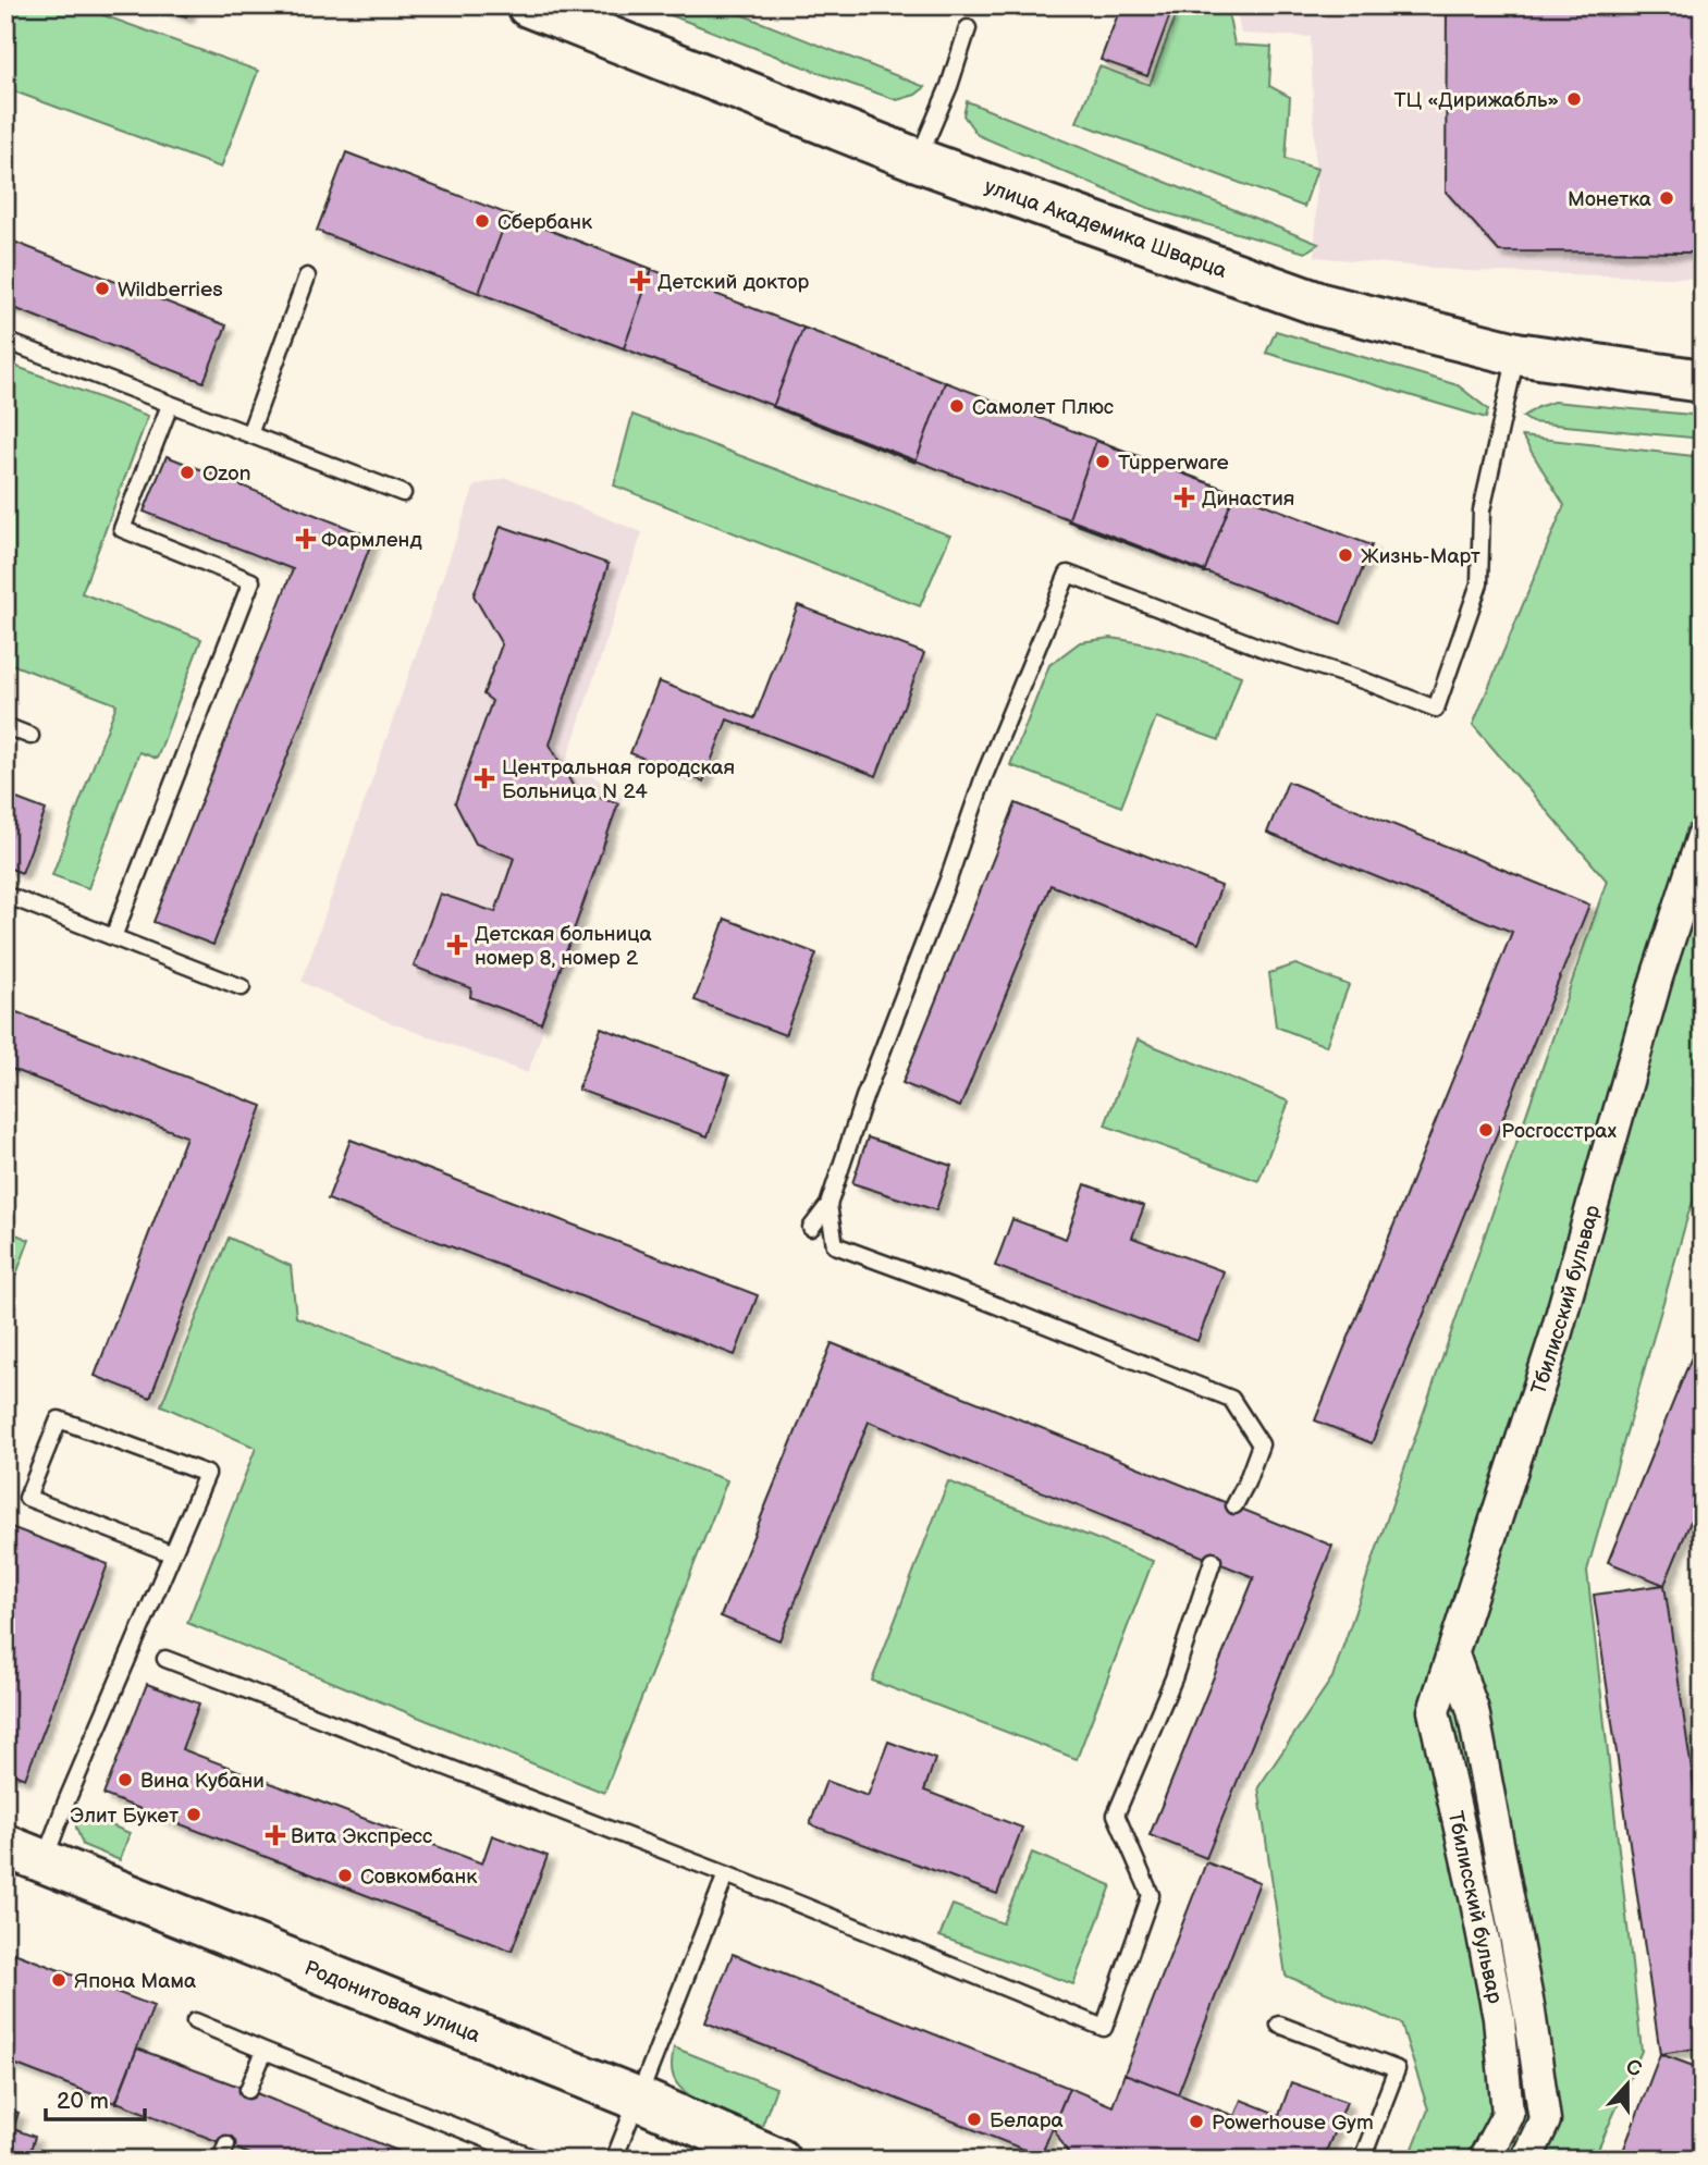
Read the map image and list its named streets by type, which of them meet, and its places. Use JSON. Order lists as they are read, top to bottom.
{
  "streets": {
    "street": ["улица Академика Шварца", "Тбилисский бульвар", "Родонитовая улица"]
  },
  "places": {
    "other": [
      "ТЦ «Дирижабль»",
      "Монетка",
      "Сбербанк",
      "Wildberries",
      "Самолет Плюс",
      "Tupperware",
      "Ozon",
      "Жизнь-Март",
      "Росгосстрах",
      "Вина Кубани",
      "Элит Букет",
      "Совкомбанк",
      "Япона Мама",
      "Белара",
      "Powerhouse Gym"
    ],
    "health": [
      "Детский доктор",
      "Династия",
      "Фармленд",
      "Центральная городская Больница N 24",
      "Детская больница номер 8, номер 2",
      "Вита Экспресс"
    ]
  },
  "scale_bar": "20 m",
  "north": "top"
}
